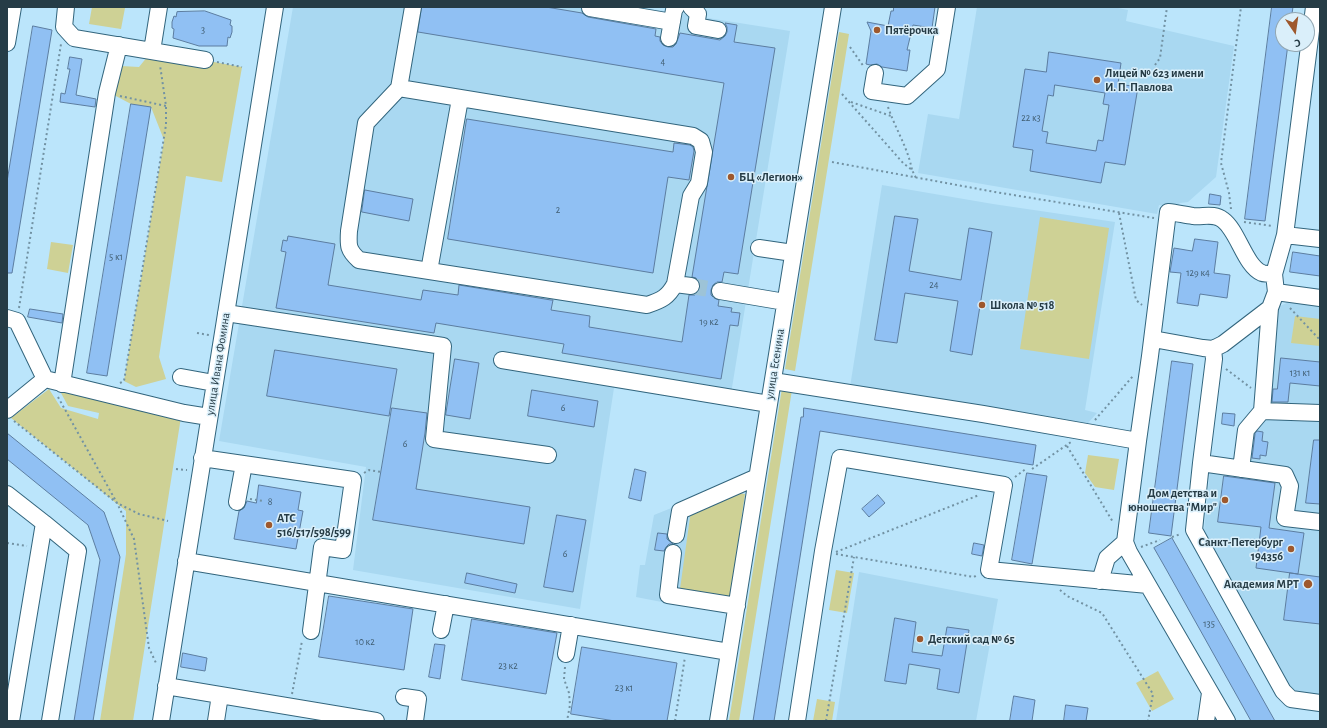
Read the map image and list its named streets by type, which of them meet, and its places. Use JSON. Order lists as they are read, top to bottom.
{
  "streets": {
    "street": ["улица Ивана Фомина", "улица Есенина"]
  },
  "places": [
    "Пятёрочка",
    "Лицей № 623 имени И. П. Павлова",
    "БЦ «Легион»",
    "Школа № 518",
    "Дом детства и юношества \"Мир\"",
    "АТС 516/517/598/599",
    "Санкт-Петербург 194356",
    "Академия МРТ",
    "Детский сад № 65"
  ],
  "house_numbers": [
    "3",
    "4",
    "22 к3",
    "2",
    "5 к1",
    "129 к4",
    "24",
    "19 к2",
    "131 к1",
    "6",
    "6",
    "8",
    "6",
    "135",
    "10 к2",
    "23 к2",
    "23 к1"
  ],
  "north": "bottom"
}
